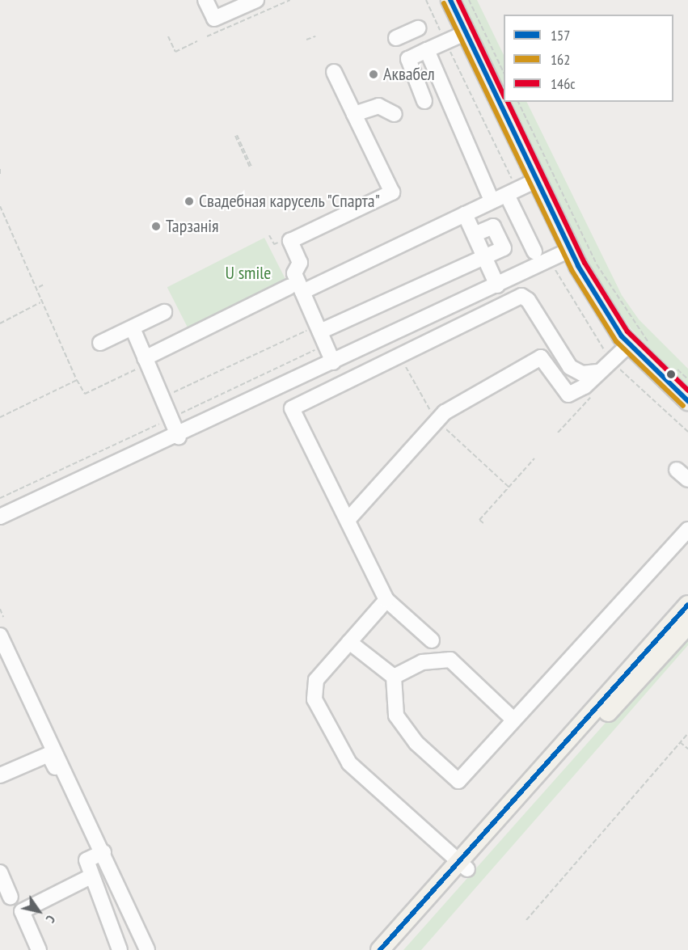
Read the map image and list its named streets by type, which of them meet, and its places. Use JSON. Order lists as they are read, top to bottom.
{
  "parks": ["U smile"],
  "places": ["Аквабел", "Свадебная карусель \"Спарта\"", "Тарзанія"],
  "lines": ["transit line 157", "transit line 146с", "transit line 162"],
  "legend": ["157", "162", "146с"],
  "north": "bottom right"
}
